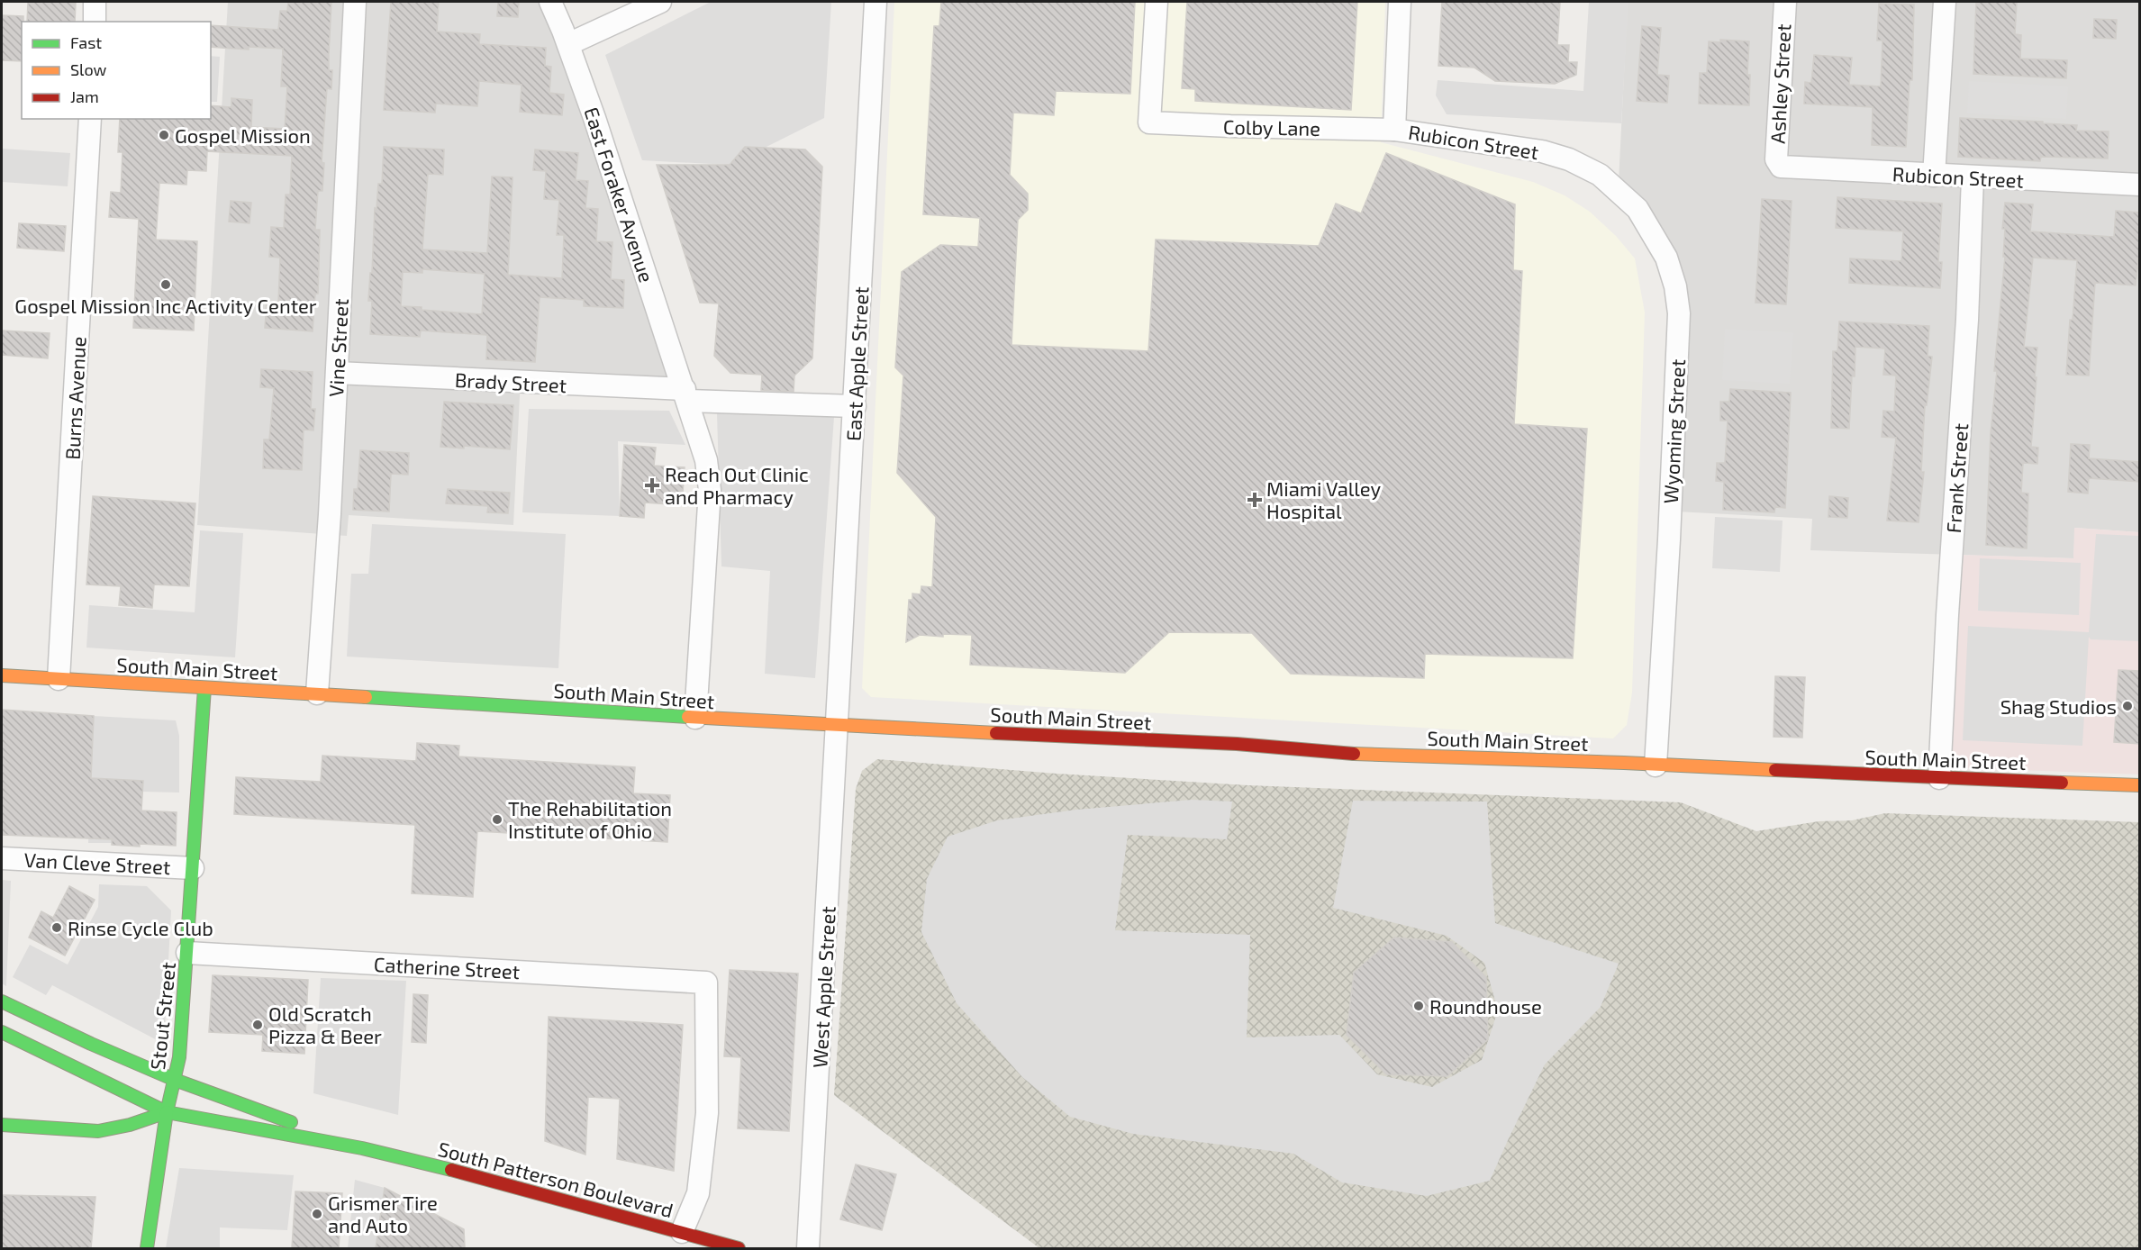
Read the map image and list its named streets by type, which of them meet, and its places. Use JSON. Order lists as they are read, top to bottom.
{
  "streets": {
    "main road": ["South Main Street", "Stout Street", "South Patterson Boulevard"],
    "street": [
      "Ashley Street",
      "Colby Lane",
      "Rubicon Street",
      "East Foraker Avenue",
      "Vine Street",
      "East Apple Street",
      "Brady Street",
      "Burns Avenue",
      "Wyoming Street",
      "Frank Street",
      "Van Cleve Street",
      "Catherine Street",
      "West Apple Street"
    ]
  },
  "crossings": [
    ["Ashley Street", "Rubicon Street"],
    ["Colby Lane", "Rubicon Street"],
    ["Rubicon Street", "Wyoming Street"],
    ["Rubicon Street", "Frank Street"],
    ["East Foraker Avenue", "Brady Street"],
    ["East Foraker Avenue", "South Main Street"],
    ["Vine Street", "Brady Street"],
    ["Vine Street", "South Main Street"],
    ["East Apple Street", "Brady Street"],
    ["East Apple Street", "South Main Street"],
    ["East Apple Street", "West Apple Street"],
    ["Burns Avenue", "South Main Street"],
    ["Wyoming Street", "South Main Street"],
    ["Frank Street", "South Main Street"],
    ["South Main Street", "West Apple Street"],
    ["South Main Street", "Stout Street"],
    ["Van Cleve Street", "Stout Street"],
    ["Catherine Street", "Stout Street"],
    ["Catherine Street", "South Patterson Boulevard"],
    ["Stout Street", "South Patterson Boulevard"]
  ],
  "places": {
    "other": [
      "Gospel Mission",
      "Gospel Mission Inc Activity Center",
      "Shag Studios",
      "The Rehabilitation Institute of Ohio",
      "Rinse Cycle Club",
      "Roundhouse",
      "Old Scratch Pizza & Beer",
      "Grismer Tire and Auto"
    ],
    "health": ["Reach Out Clinic and Pharmacy", "Miami Valley Hospital"]
  },
  "legend": ["Fast", "Slow", "Jam"]
}
